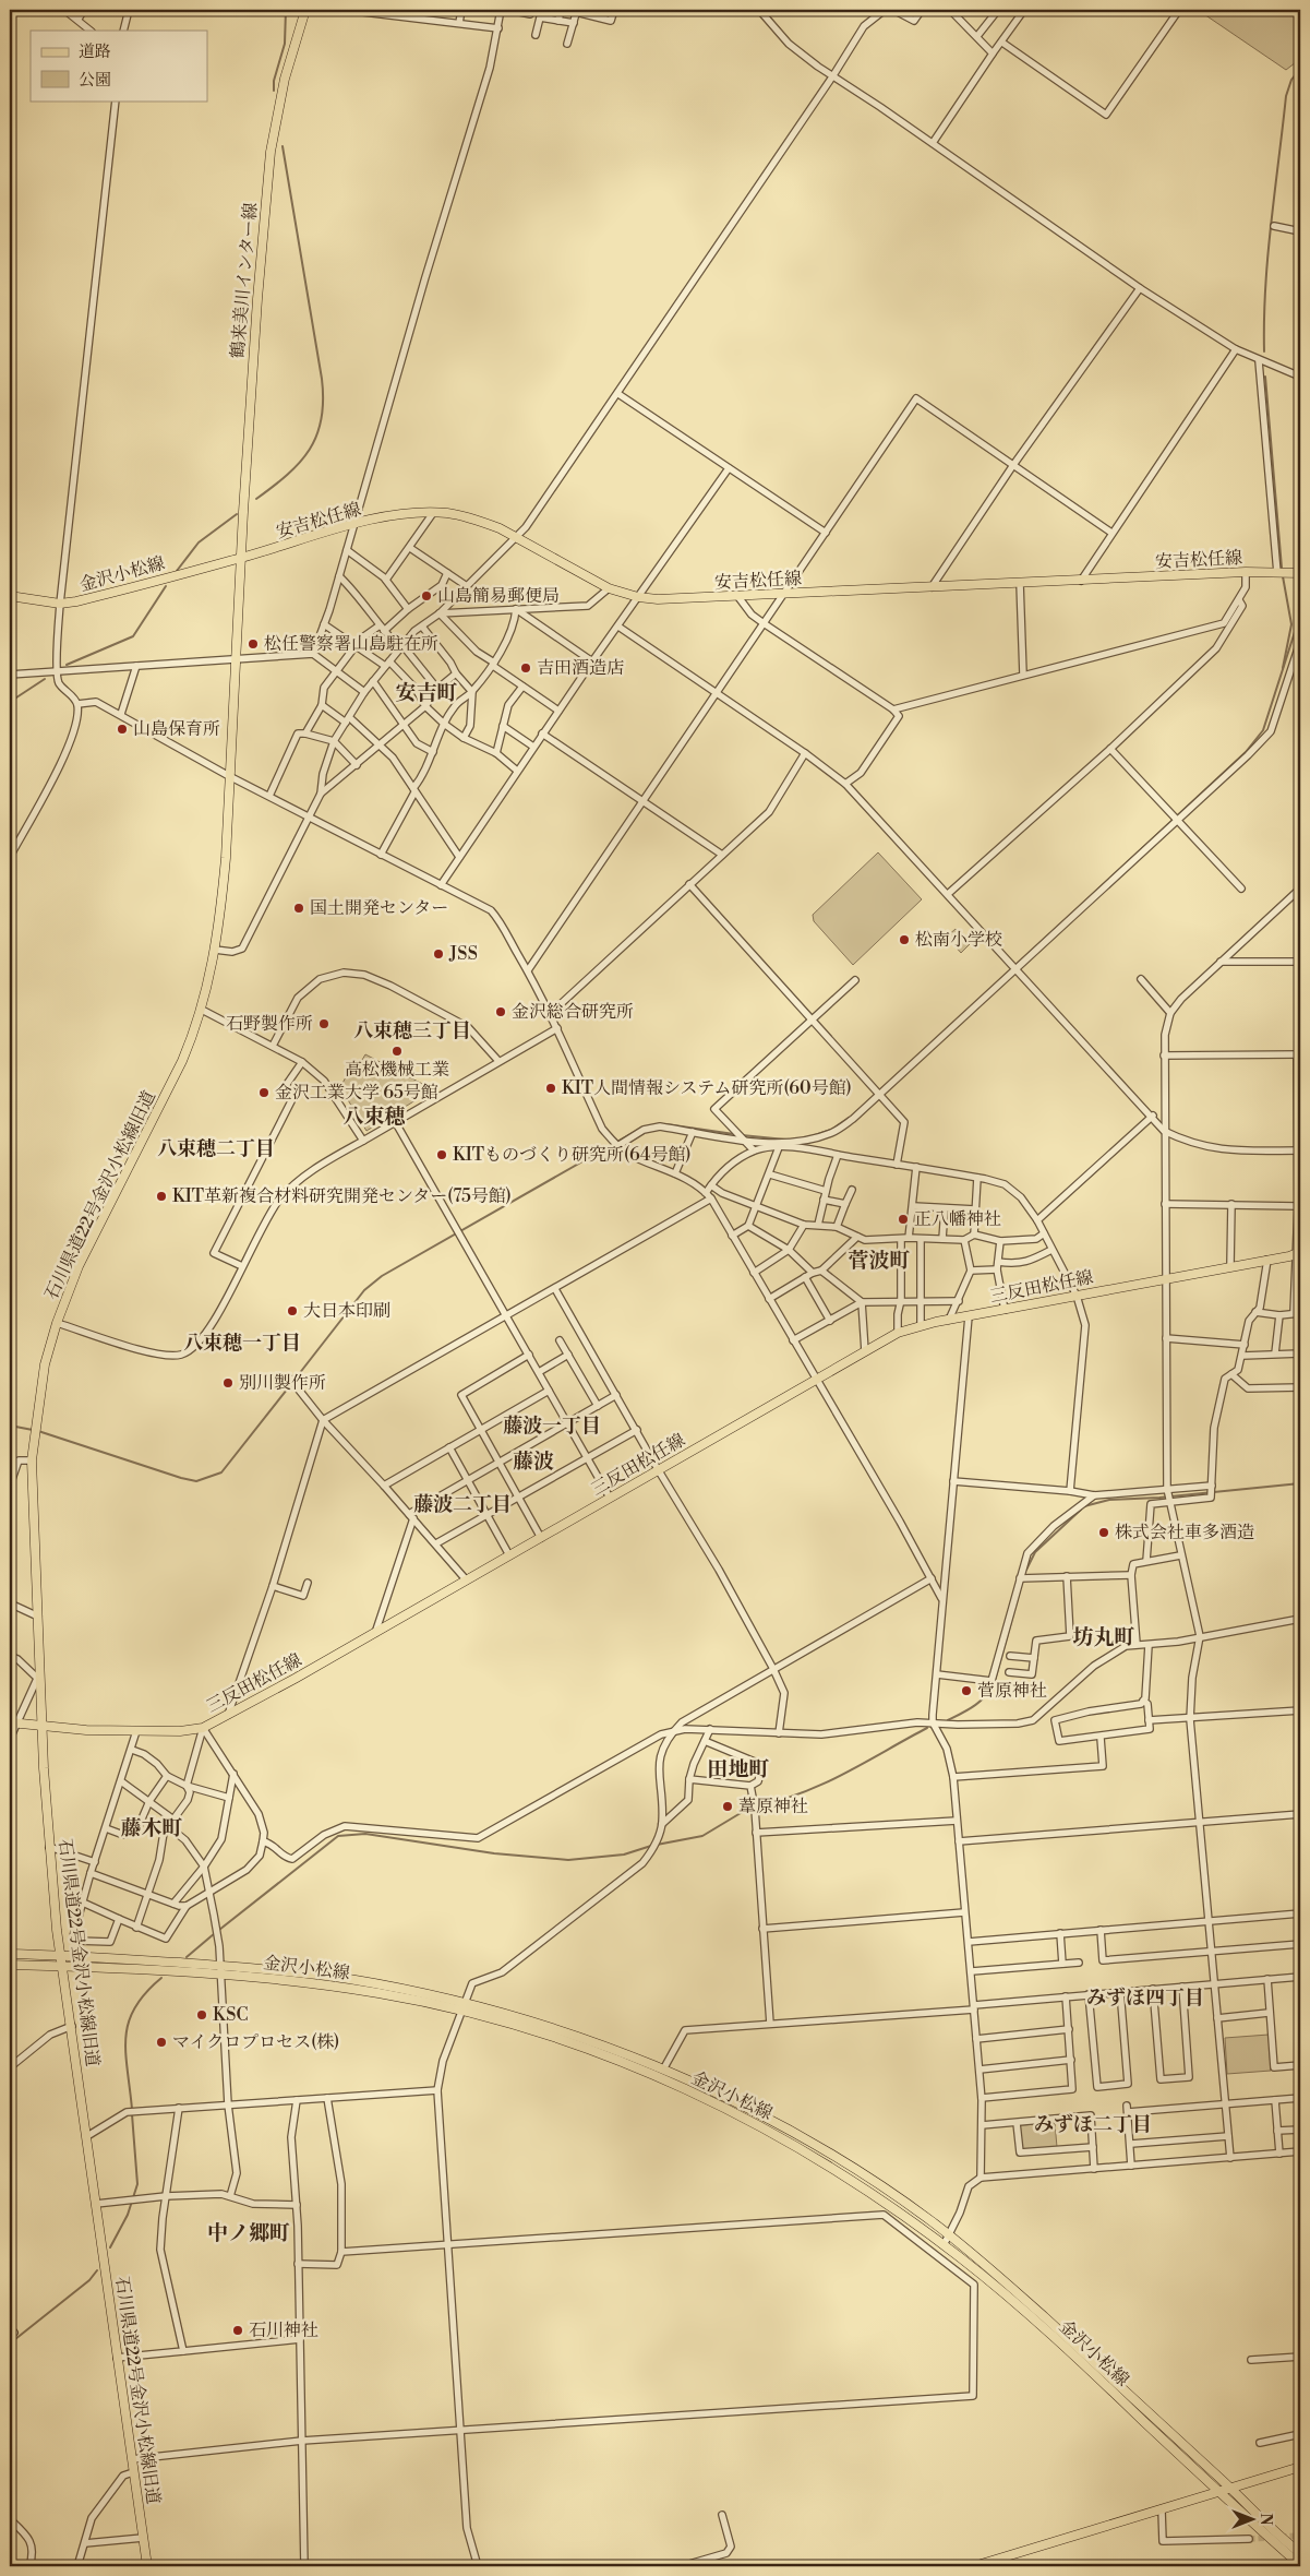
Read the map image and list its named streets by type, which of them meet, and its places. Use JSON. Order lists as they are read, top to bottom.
{
  "streets": {
    "main road": [
      "鶴来美川インター線",
      "安吉松任線",
      "金沢小松線",
      "石川県道22号金沢小松線旧道",
      "三反田松任線"
    ]
  },
  "crossings": [
    ["鶴来美川インター線", "安吉松任線"],
    ["鶴来美川インター線", "金沢小松線"],
    ["鶴来美川インター線", "石川県道22号金沢小松線旧道"],
    ["安吉松任線", "金沢小松線"],
    ["安吉松任線", "石川県道22号金沢小松線旧道"],
    ["金沢小松線", "石川県道22号金沢小松線旧道"],
    ["石川県道22号金沢小松線旧道", "三反田松任線"]
  ],
  "districts": [
    "安吉町",
    "八束穂三丁目",
    "八束穂",
    "八束穂二丁目",
    "菅波町",
    "八束穂一丁目",
    "藤波一丁目",
    "藤波",
    "藤波二丁目",
    "坊丸町",
    "田地町",
    "藤木町",
    "みずほ四丁目",
    "みずほ二丁目",
    "中ノ郷町"
  ],
  "places": [
    "山島簡易郵便局",
    "松任警察署山島駐在所",
    "吉田酒造店",
    "山島保育所",
    "国土開発センター",
    "松南小学校",
    "JSS",
    "金沢総合研究所",
    "石野製作所",
    "高松機械工業",
    "KIT人間情報システム研究所(60号館)",
    "金沢工業大学 65号館",
    "KITものづくり研究所(64号館)",
    "KIT革新複合材料研究開発センター(75号館)",
    "正八幡神社",
    "大日本印刷",
    "別川製作所",
    "株式会社車多酒造",
    "菅原神社",
    "葦原神社",
    "KSC",
    "マイクロプロセス(株)",
    "石川神社"
  ],
  "legend": ["道路", "公園"],
  "north": "right"
}
